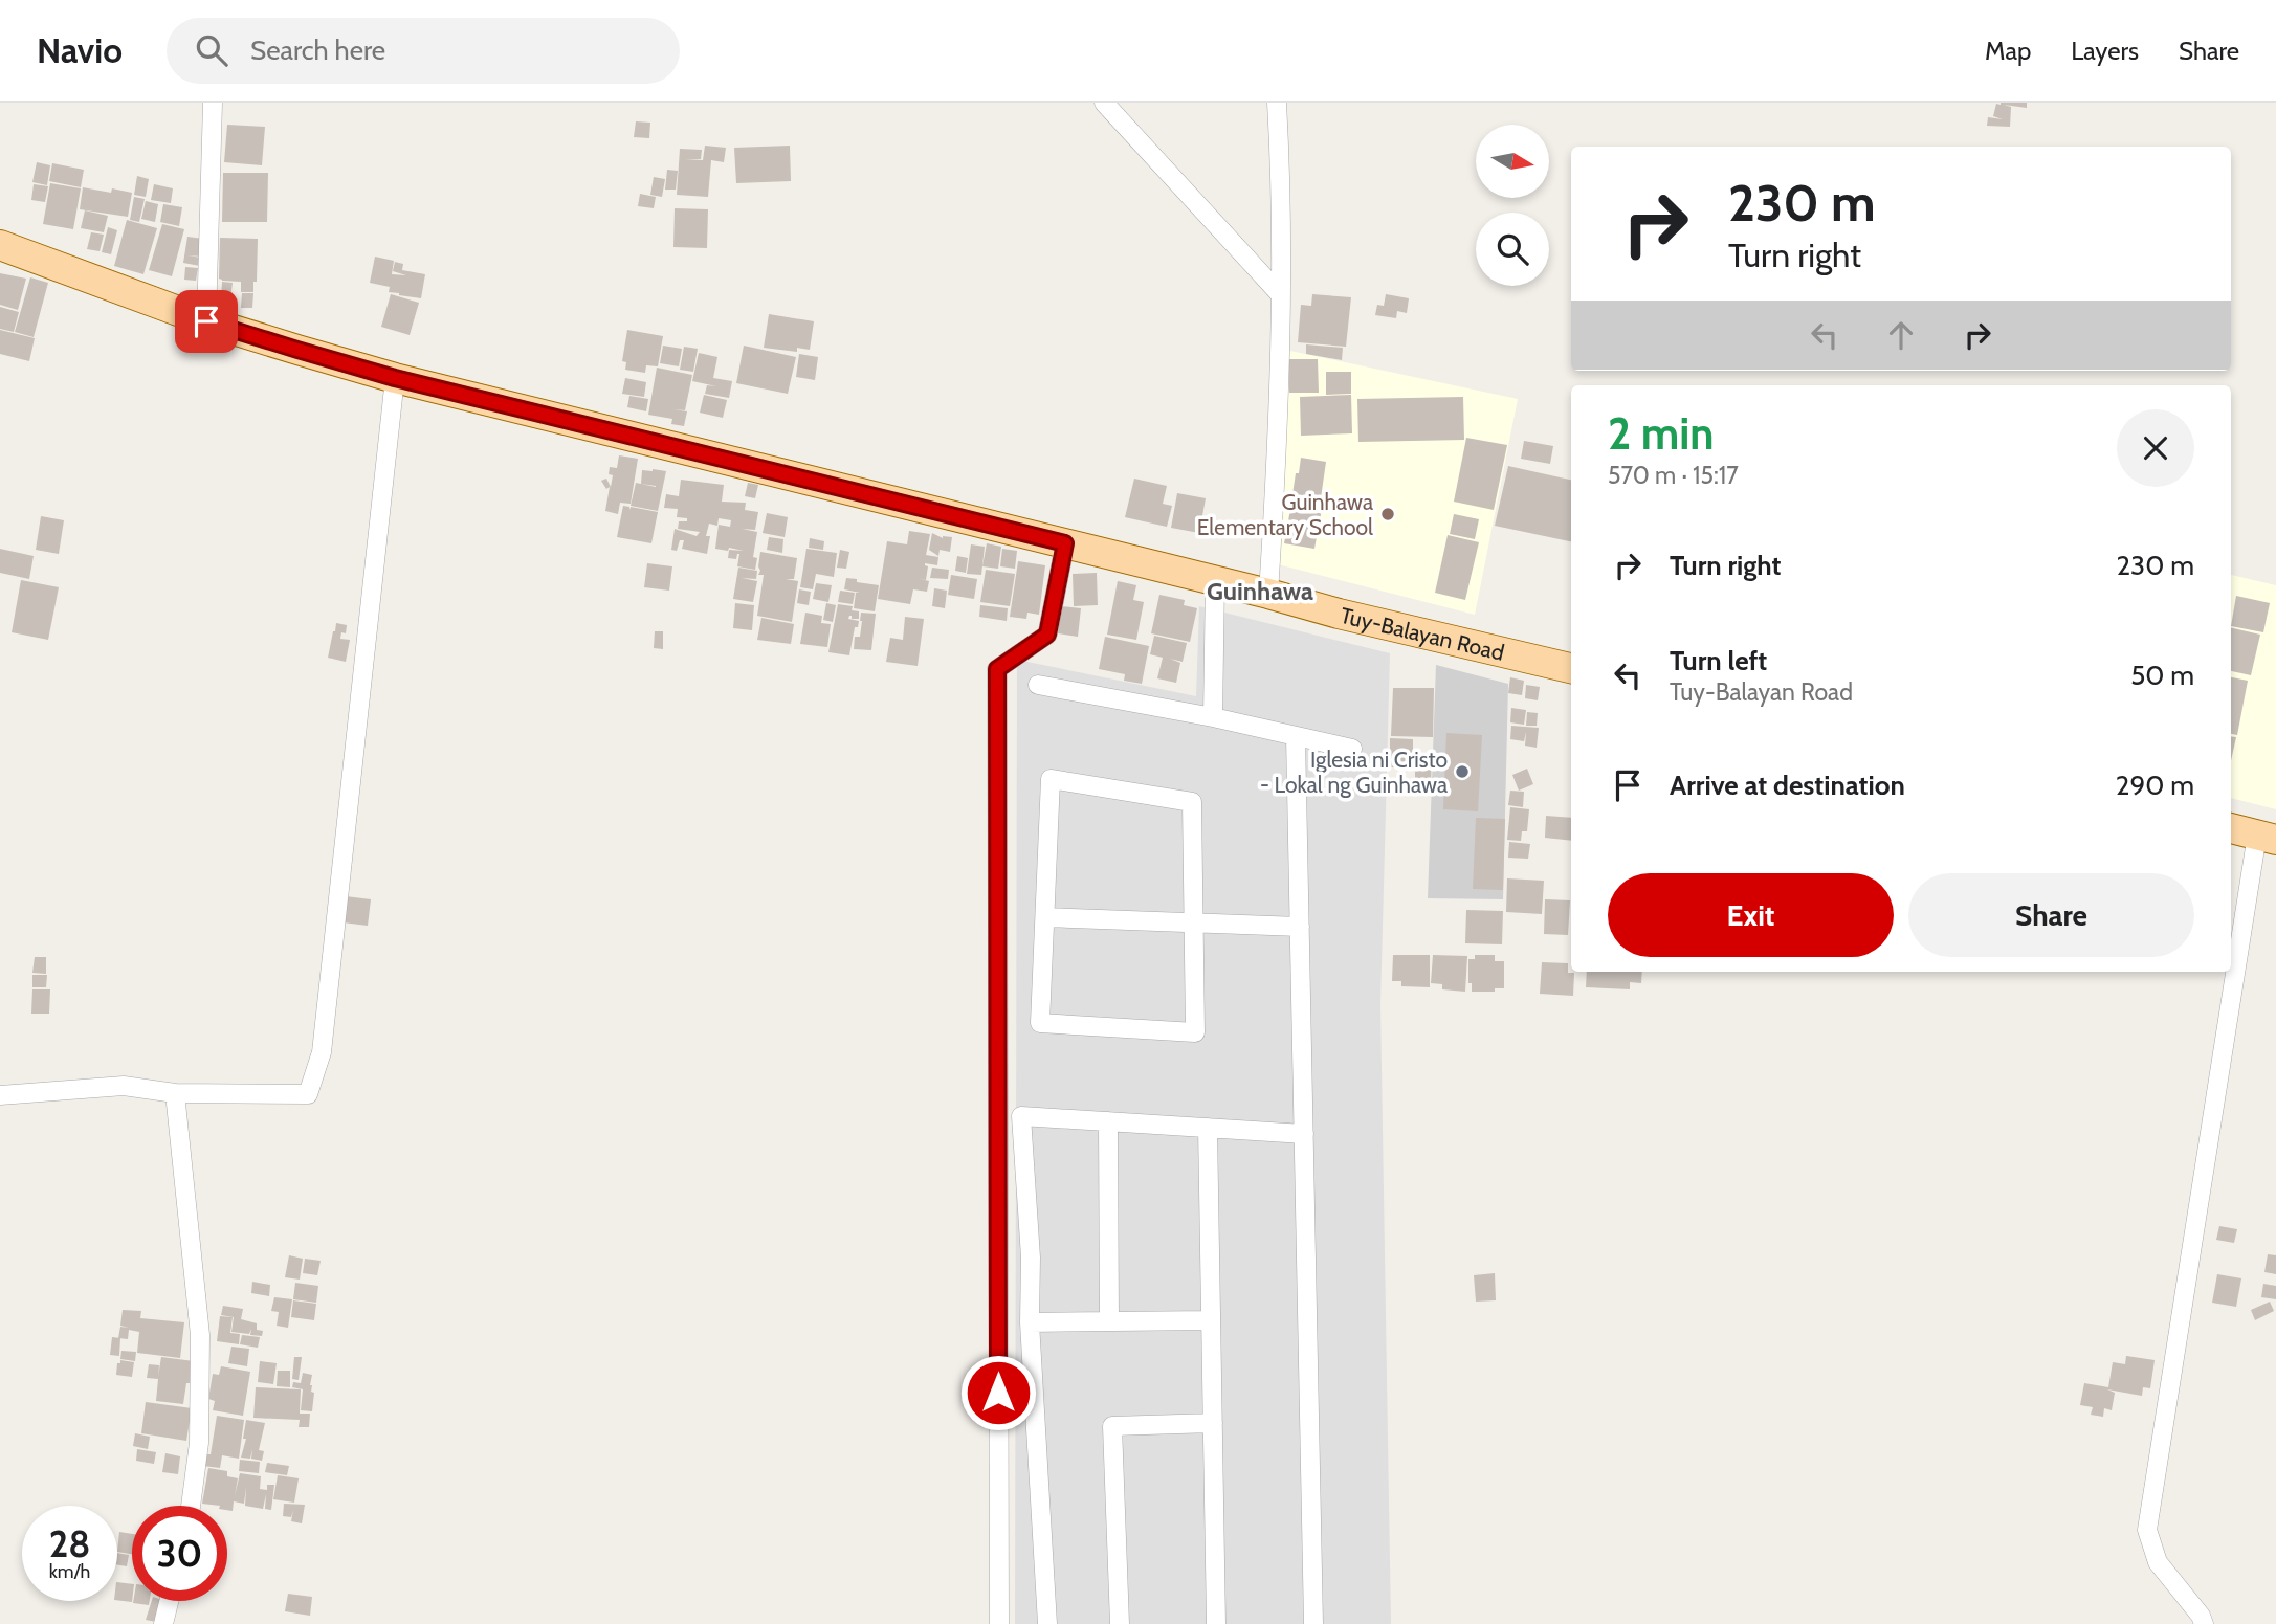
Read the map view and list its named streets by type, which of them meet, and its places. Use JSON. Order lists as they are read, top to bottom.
{
  "streets": {
    "main road": ["Tuy-Balayan Road"]
  },
  "districts": ["Guinhawa"],
  "places": ["Guinhawa Elementary School", "Iglesia ni Cristo - Lokal ng Guinhawa"],
  "north": "right",
  "page": {
    "header": "Navio",
    "search": "Search here",
    "nav": ["Map", "Layers", "Share"],
    "turn": ["230 m", "Turn right"],
    "heading": ["2 min", "570 m · 15:17"],
    "list": [
      {
        "name": "Turn right",
        "value": "230 m"
      },
      {
        "name": "Turn left",
        "note": "Tuy-Balayan Road",
        "value": "50 m"
      },
      {
        "name": "Arrive at destination",
        "value": "290 m"
      }
    ],
    "buttons": ["Exit", "Share"],
    "speed": "28 km/h",
    "limit": "30"
  }
}
